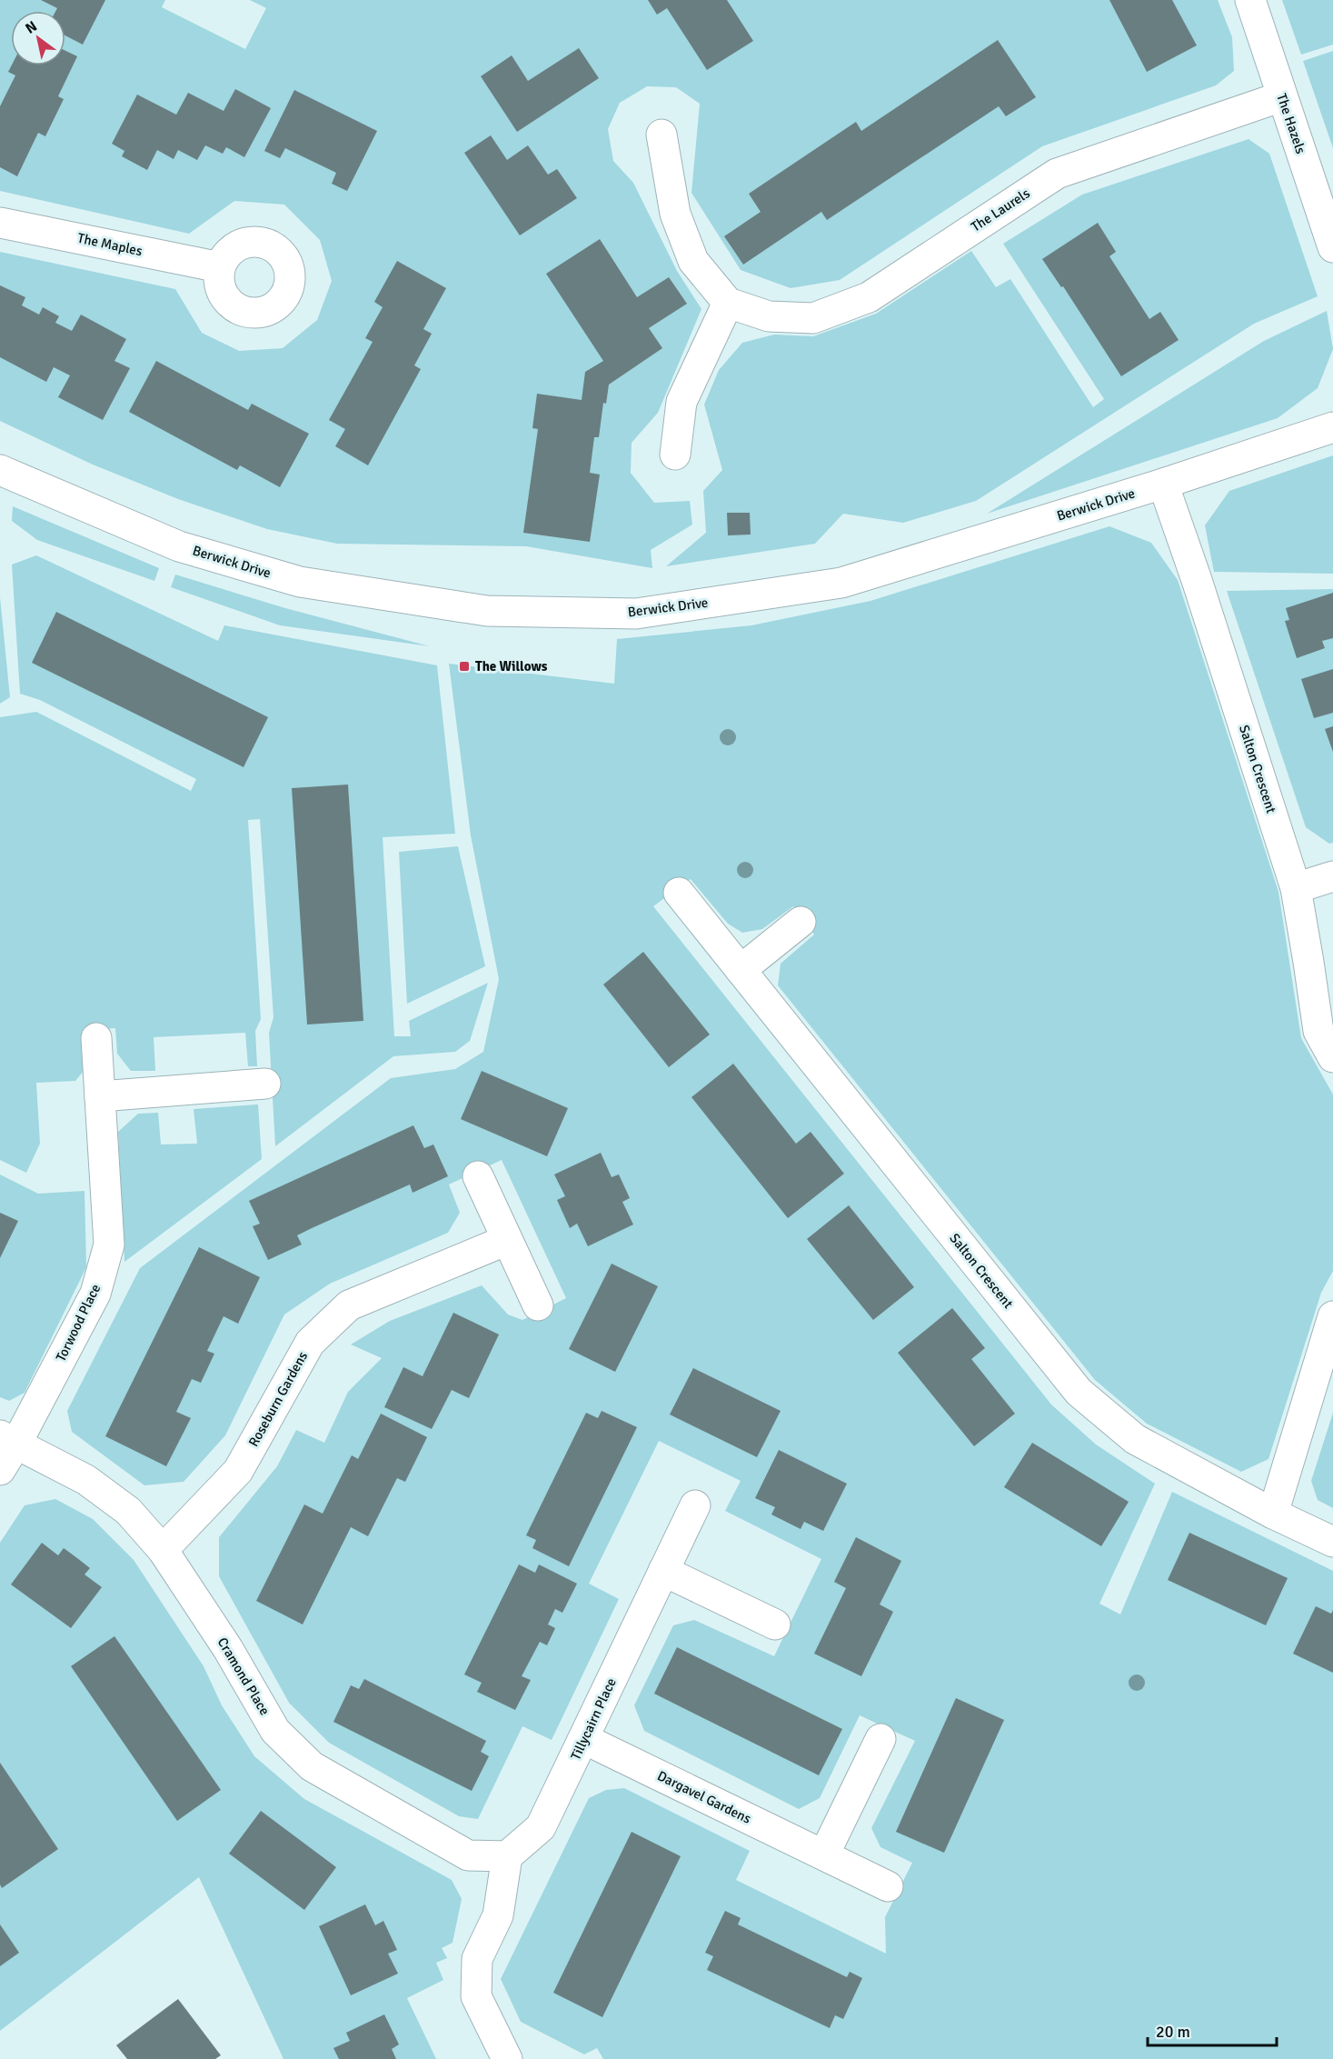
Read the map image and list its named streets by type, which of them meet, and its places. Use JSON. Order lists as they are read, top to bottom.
{
  "streets": {
    "street": [
      "The Hazels",
      "The Laurels",
      "The Maples",
      "Berwick Drive",
      "Salton Crescent",
      "Torwood Place",
      "Roseburn Gardens",
      "Cramond Place",
      "Tillycairn Place",
      "Dargavel Gardens"
    ]
  },
  "crossings": [
    ["The Hazels", "The Laurels"],
    ["Berwick Drive", "Salton Crescent"],
    ["Torwood Place", "Cramond Place"],
    ["Roseburn Gardens", "Cramond Place"],
    ["Cramond Place", "Tillycairn Place"],
    ["Tillycairn Place", "Dargavel Gardens"]
  ],
  "places": {
    "transit": ["The Willows"]
  },
  "scale_bar": "20 m",
  "north": "top left"
}
